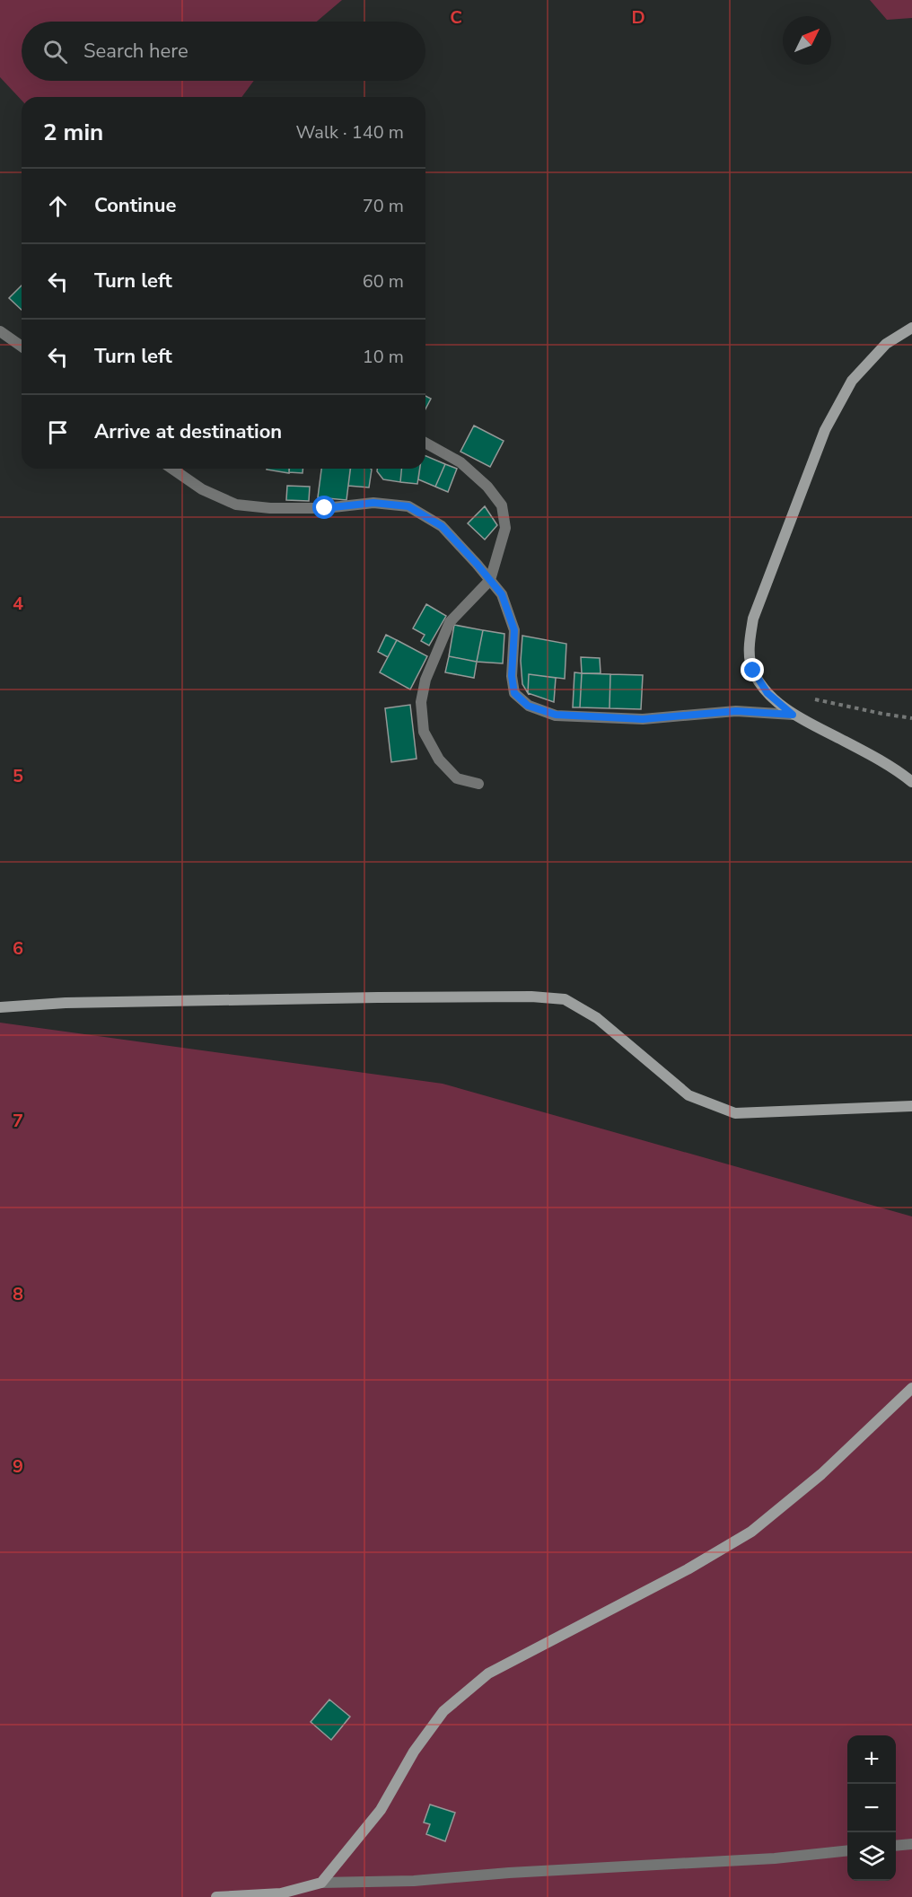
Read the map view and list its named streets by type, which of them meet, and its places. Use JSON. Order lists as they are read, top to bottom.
{
  "north": "top right",
  "page": {
    "search": "Search here",
    "heading": ["2 min", "Walk · 140 m"],
    "list": [
      ["Continue", "70 m"],
      ["Turn left", "60 m"],
      ["Turn left", "10 m"],
      "Arrive at destination"
    ],
    "map_buttons": ["+", "−"]
  },
  "grid": {
    "columns": ["C", "D"],
    "rows": [
      "4",
      "5",
      "6",
      "7",
      "8",
      "9"
    ]
  }
}
